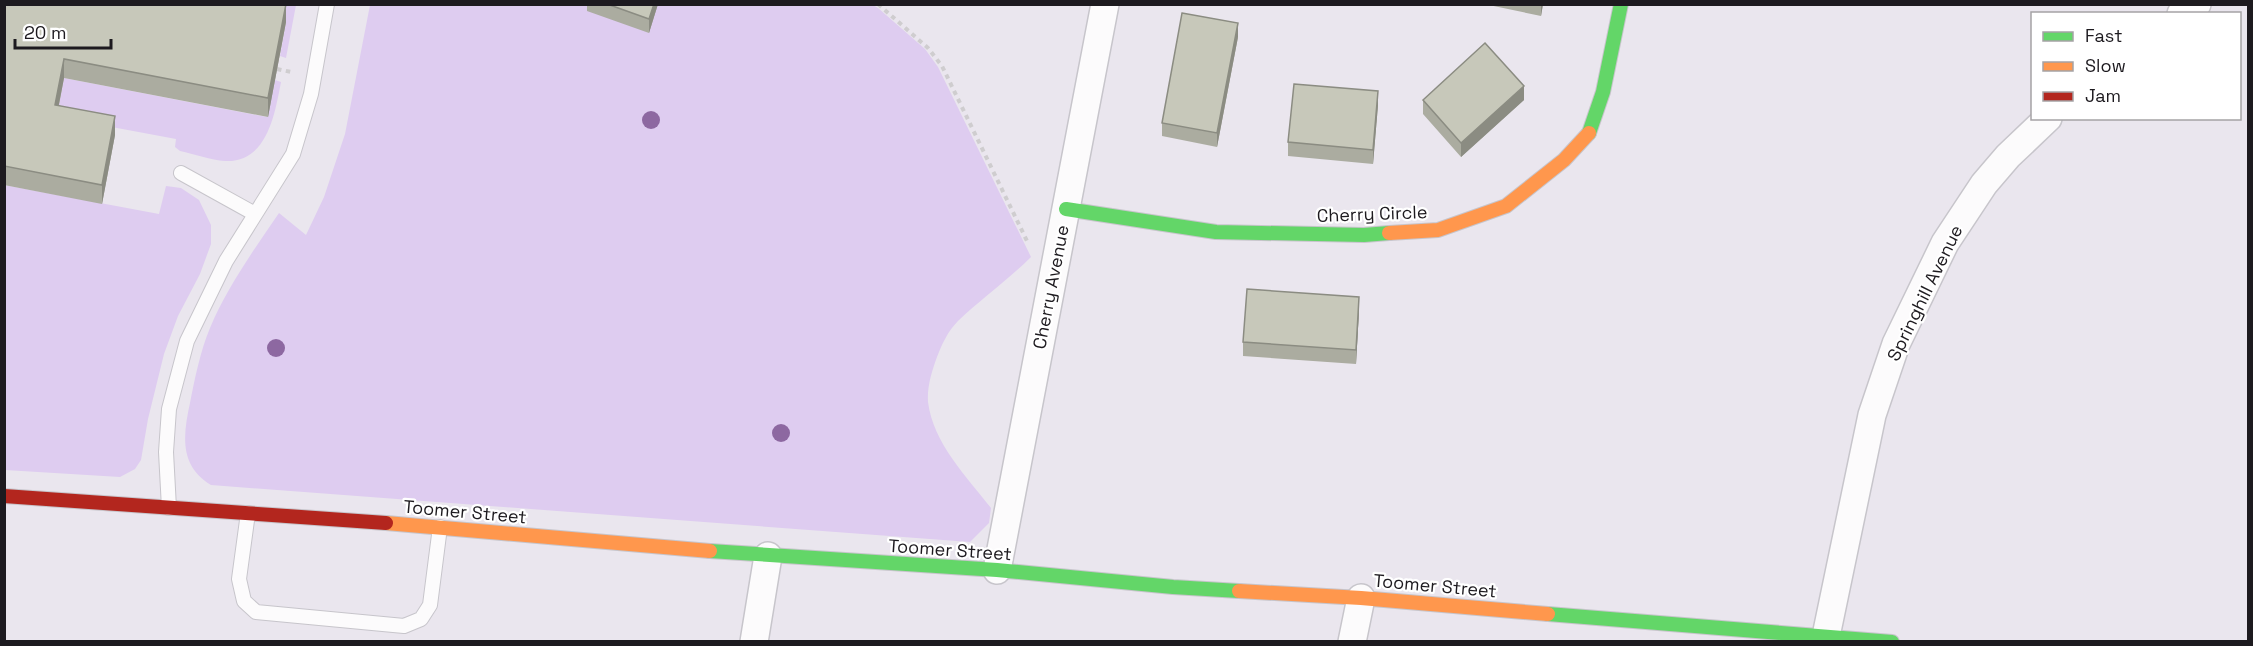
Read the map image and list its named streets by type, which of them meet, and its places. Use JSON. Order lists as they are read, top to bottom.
{
  "streets": {
    "street": [
      "Cherry Circle",
      "Cherry Avenue",
      "Springhill Avenue",
      "Toomer Street"
    ]
  },
  "crossings": [
    ["Cherry Circle", "Cherry Avenue"],
    ["Cherry Avenue", "Toomer Street"],
    ["Springhill Avenue", "Toomer Street"]
  ],
  "legend": ["Fast", "Slow", "Jam"],
  "scale_bar": "20 m"
}
